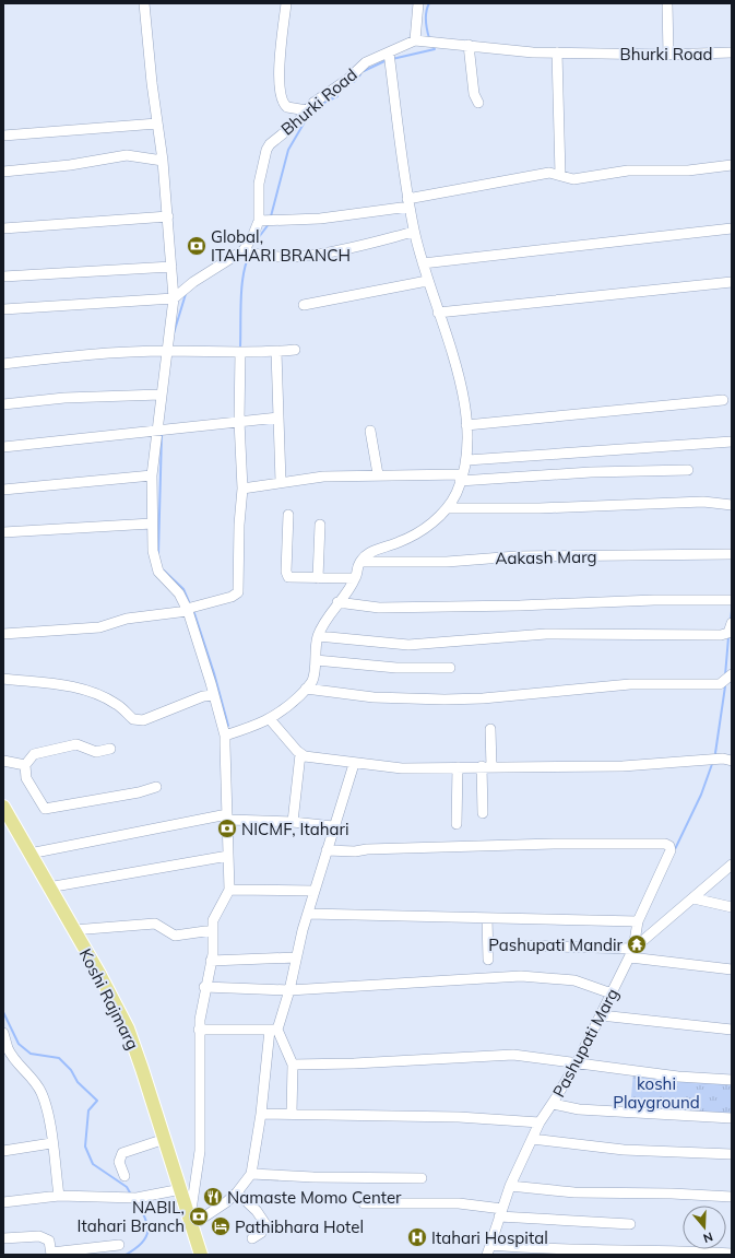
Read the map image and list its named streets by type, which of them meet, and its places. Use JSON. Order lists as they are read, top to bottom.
{
  "streets": {
    "main road": ["Koshi Rajmarg"],
    "street": ["Bhurki Road", "Aakash Marg", "Pashupati Marg"]
  },
  "parks": ["koshi Playground"],
  "places": {
    "bank": ["Global, ITAHARI BRANCH", "NICMF, Itahari", "NABIL, Itahari Branch"],
    "temple": ["Pashupati Mandir"],
    "restaurant": ["Namaste Momo Center"],
    "hotel": ["Pathibhara Hotel"],
    "hospital": ["Itahari Hospital"]
  },
  "north": "bottom"
}
